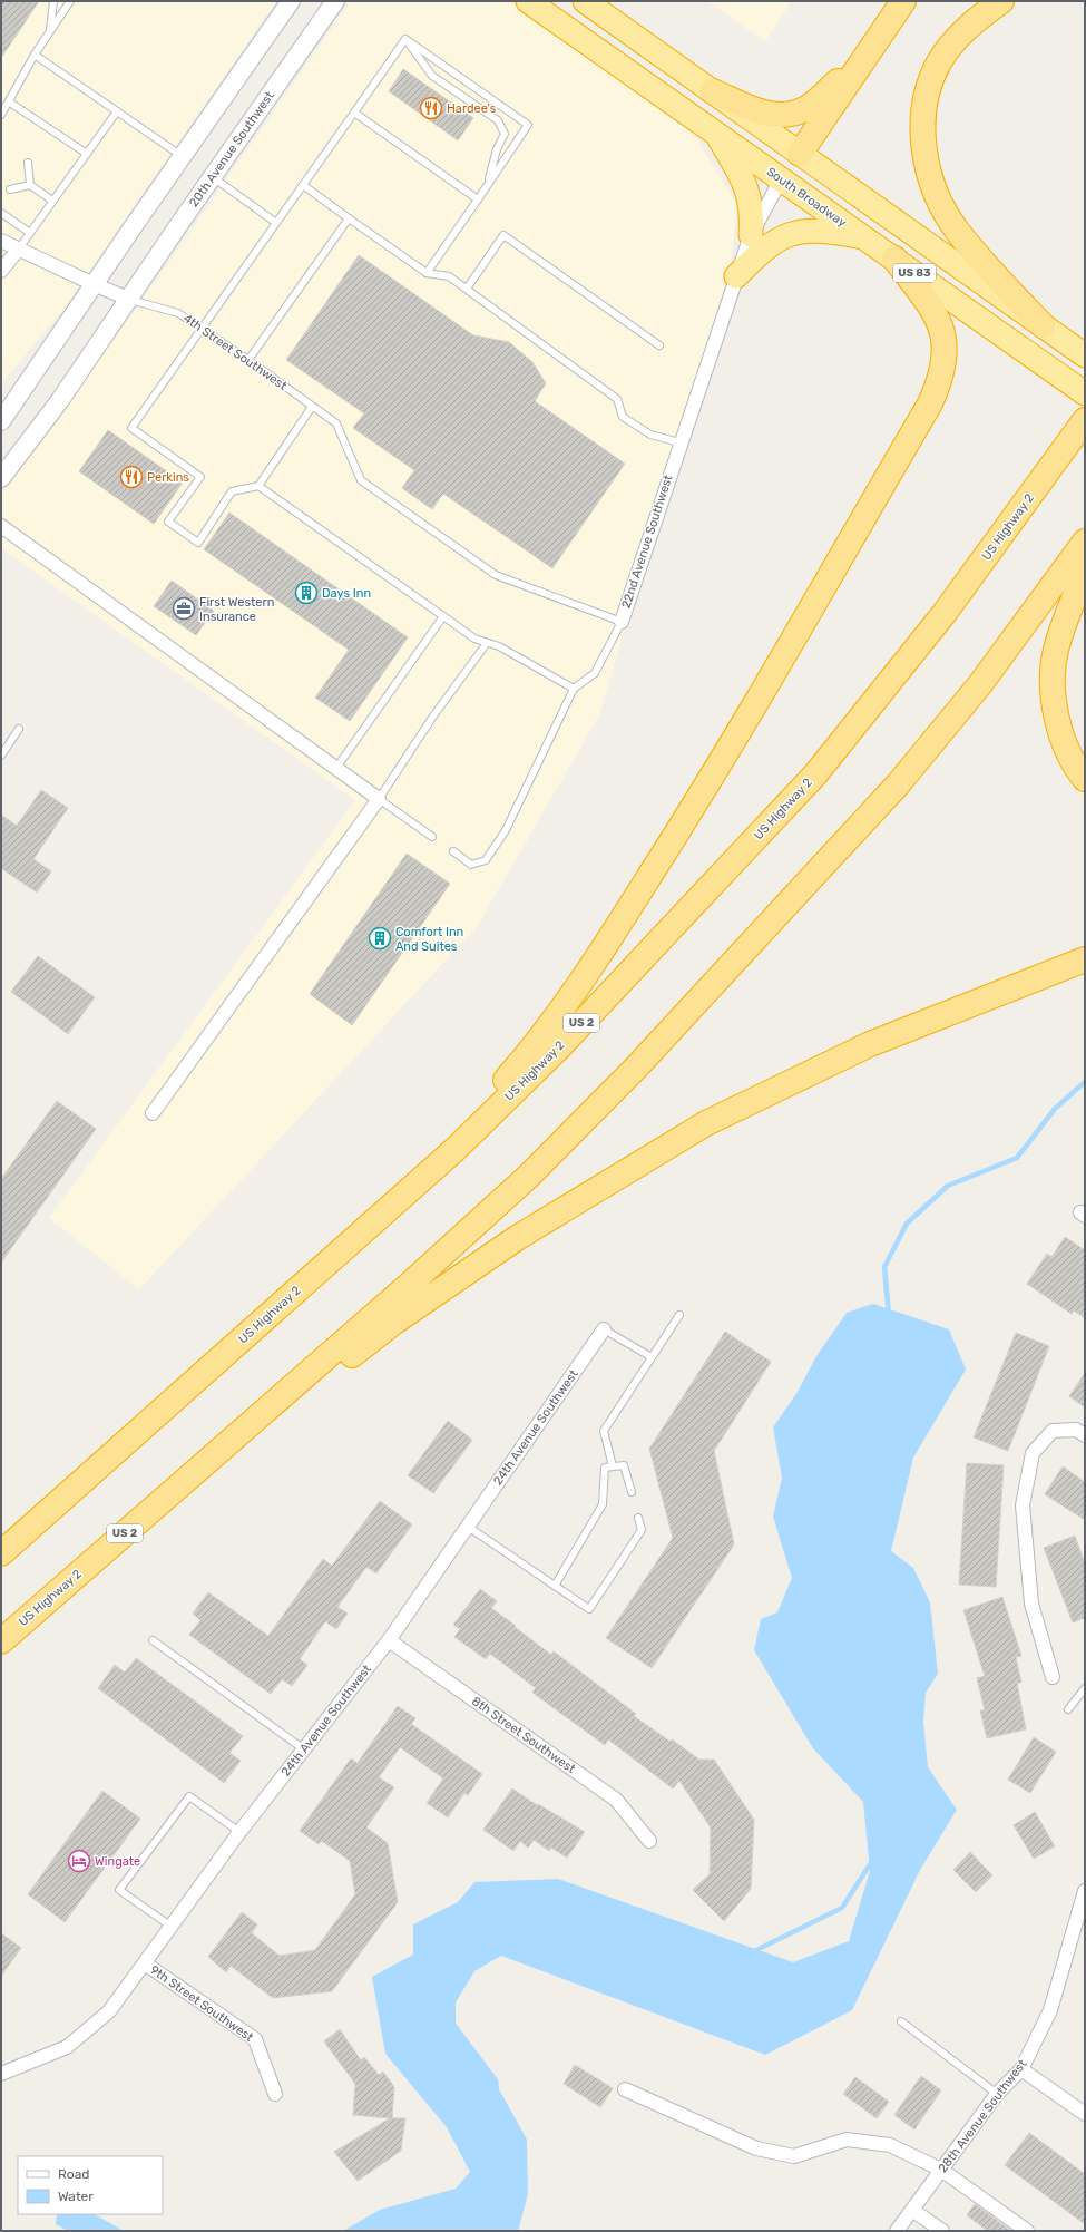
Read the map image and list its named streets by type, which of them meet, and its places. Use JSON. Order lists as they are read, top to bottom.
{
  "streets": {
    "highway": [
      "South Broadway",
      "US 83",
      "US Highway 2",
      "22nd Avenue Southwest",
      "US 2"
    ],
    "street": [
      "20th Avenue Southwest",
      "24th Avenue Southwest",
      "8th Street Southwest",
      "9th Street Southwest",
      "28th Avenue Southwest"
    ],
    "lane": ["4th Street Southwest"]
  },
  "crossings": [
    ["20th Avenue Southwest", "4th Street Southwest"],
    ["South Broadway", "22nd Avenue Southwest"],
    ["US 83", "22nd Avenue Southwest"],
    ["4th Street Southwest", "22nd Avenue Southwest"],
    ["24th Avenue Southwest", "8th Street Southwest"],
    ["24th Avenue Southwest", "9th Street Southwest"]
  ],
  "places": {
    "restaurant": ["Hardee's", "Perkins"],
    "building": ["Days Inn", "Comfort Inn And Suites"],
    "office": ["First Western Insurance"],
    "hotel": ["Wingate"]
  },
  "legend": ["Road", "Water"]
}
